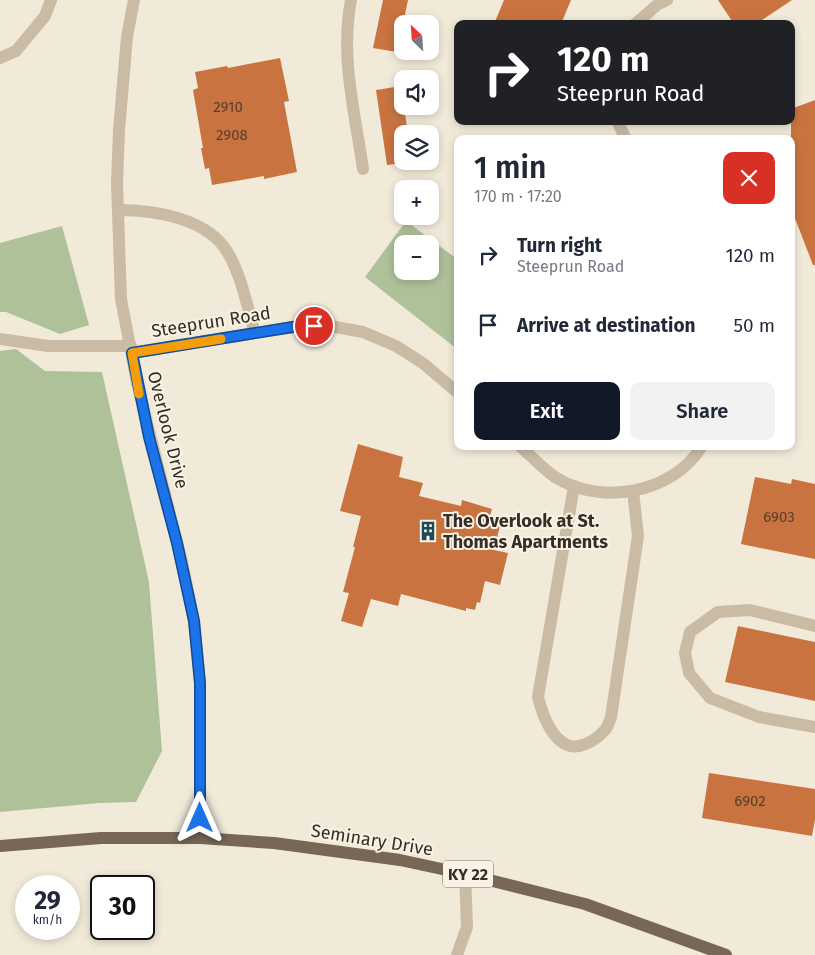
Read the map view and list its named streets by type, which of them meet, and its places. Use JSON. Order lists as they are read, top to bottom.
{
  "streets": {
    "main road": ["Seminary Drive", "KY 22"],
    "street": ["Steeprun Road", "Overlook Drive"]
  },
  "crossings": [
    ["Steeprun Road", "Overlook Drive"],
    ["Overlook Drive", "Seminary Drive"]
  ],
  "places": {
    "building": ["The Overlook at St. Thomas Apartments"]
  },
  "house_numbers": [
    "2910",
    "2908",
    "6903",
    "6902"
  ],
  "north": "top left",
  "page": {
    "map_buttons": ["+", "−"],
    "turn": ["120 m", "Steeprun Road"],
    "heading": ["1 min", "170 m · 17:20"],
    "list": [
      {
        "name": "Turn right",
        "note": "Steeprun Road",
        "value": "120 m"
      },
      {
        "name": "Arrive at destination",
        "value": "50 m"
      }
    ],
    "buttons": ["Exit", "Share"],
    "speed": "29 km/h",
    "limit": "30"
  }
}
